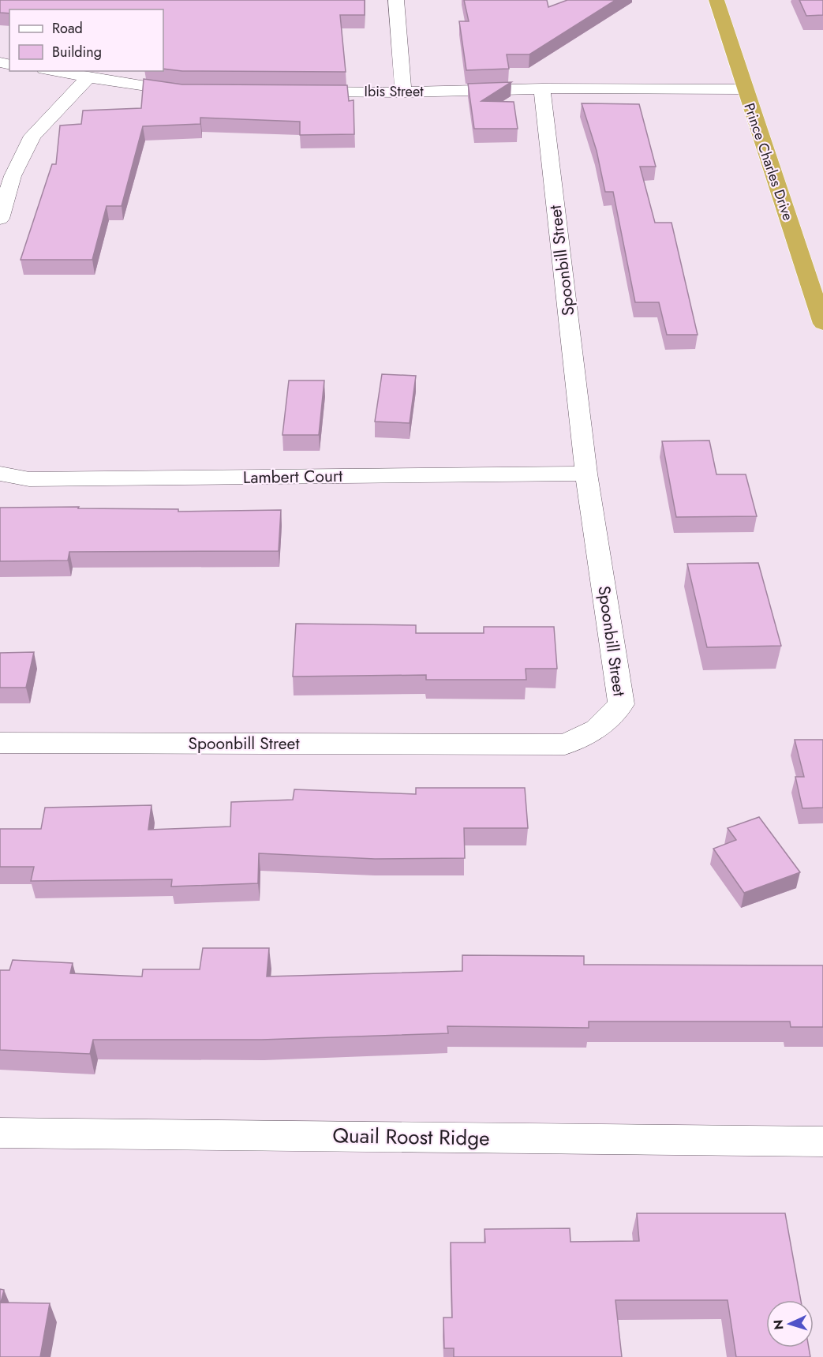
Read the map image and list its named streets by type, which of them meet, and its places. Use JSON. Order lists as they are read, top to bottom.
{
  "streets": {
    "highway": ["Prince Charles Drive"],
    "street": [
      "Ibis Street",
      "Spoonbill Street",
      "Lambert Court",
      "Quail Roost Ridge"
    ]
  },
  "crossings": [
    ["Ibis Street", "Prince Charles Drive"],
    ["Ibis Street", "Spoonbill Street"],
    ["Spoonbill Street", "Lambert Court"]
  ],
  "legend": ["Road", "Building"],
  "north": "left"
}
